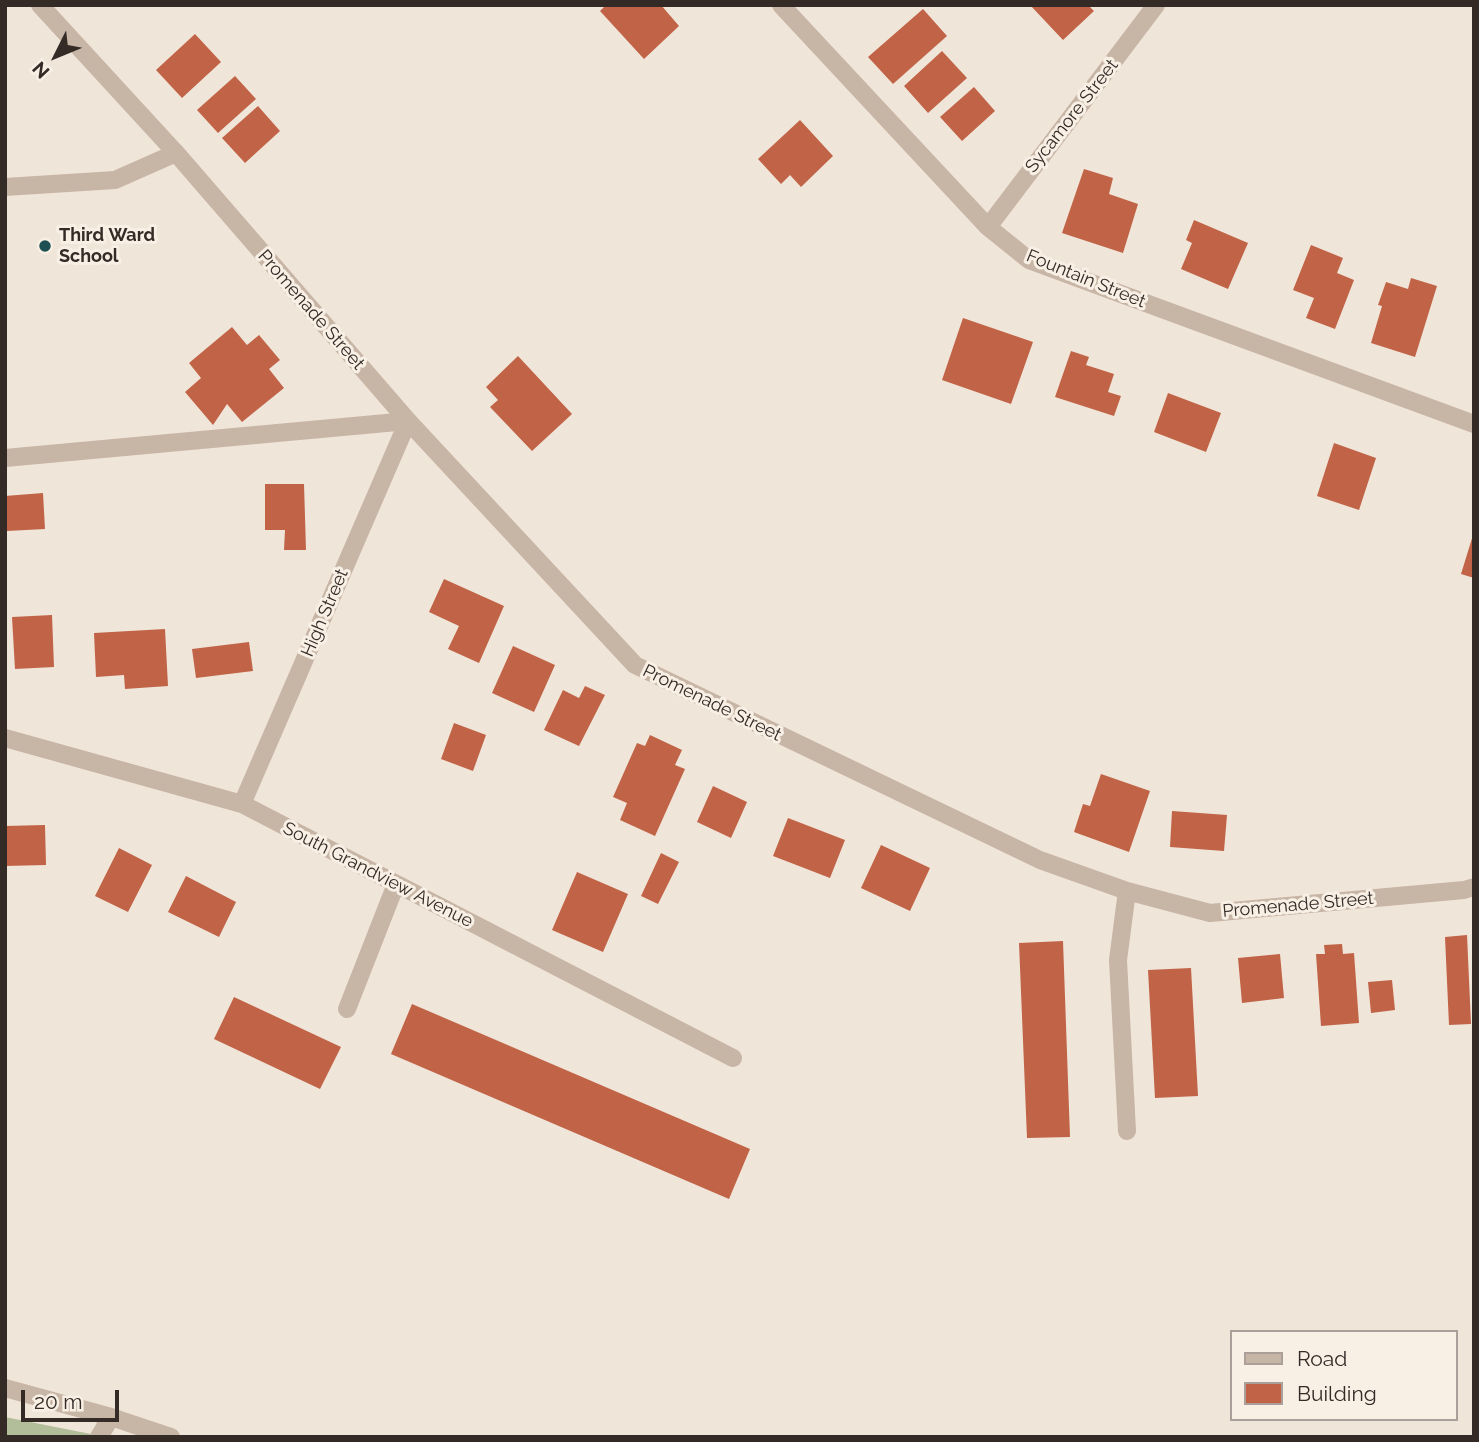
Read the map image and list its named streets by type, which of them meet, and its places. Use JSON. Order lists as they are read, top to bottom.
{
  "streets": {
    "street": [
      "Sycamore Street",
      "Fountain Street",
      "Promenade Street",
      "High Street",
      "South Grandview Avenue"
    ]
  },
  "crossings": [
    ["Sycamore Street", "Fountain Street"],
    ["Promenade Street", "High Street"],
    ["High Street", "South Grandview Avenue"]
  ],
  "places": ["Third Ward School"],
  "legend": ["Road", "Building"],
  "scale_bar": "20 m",
  "north": "bottom left"
}
